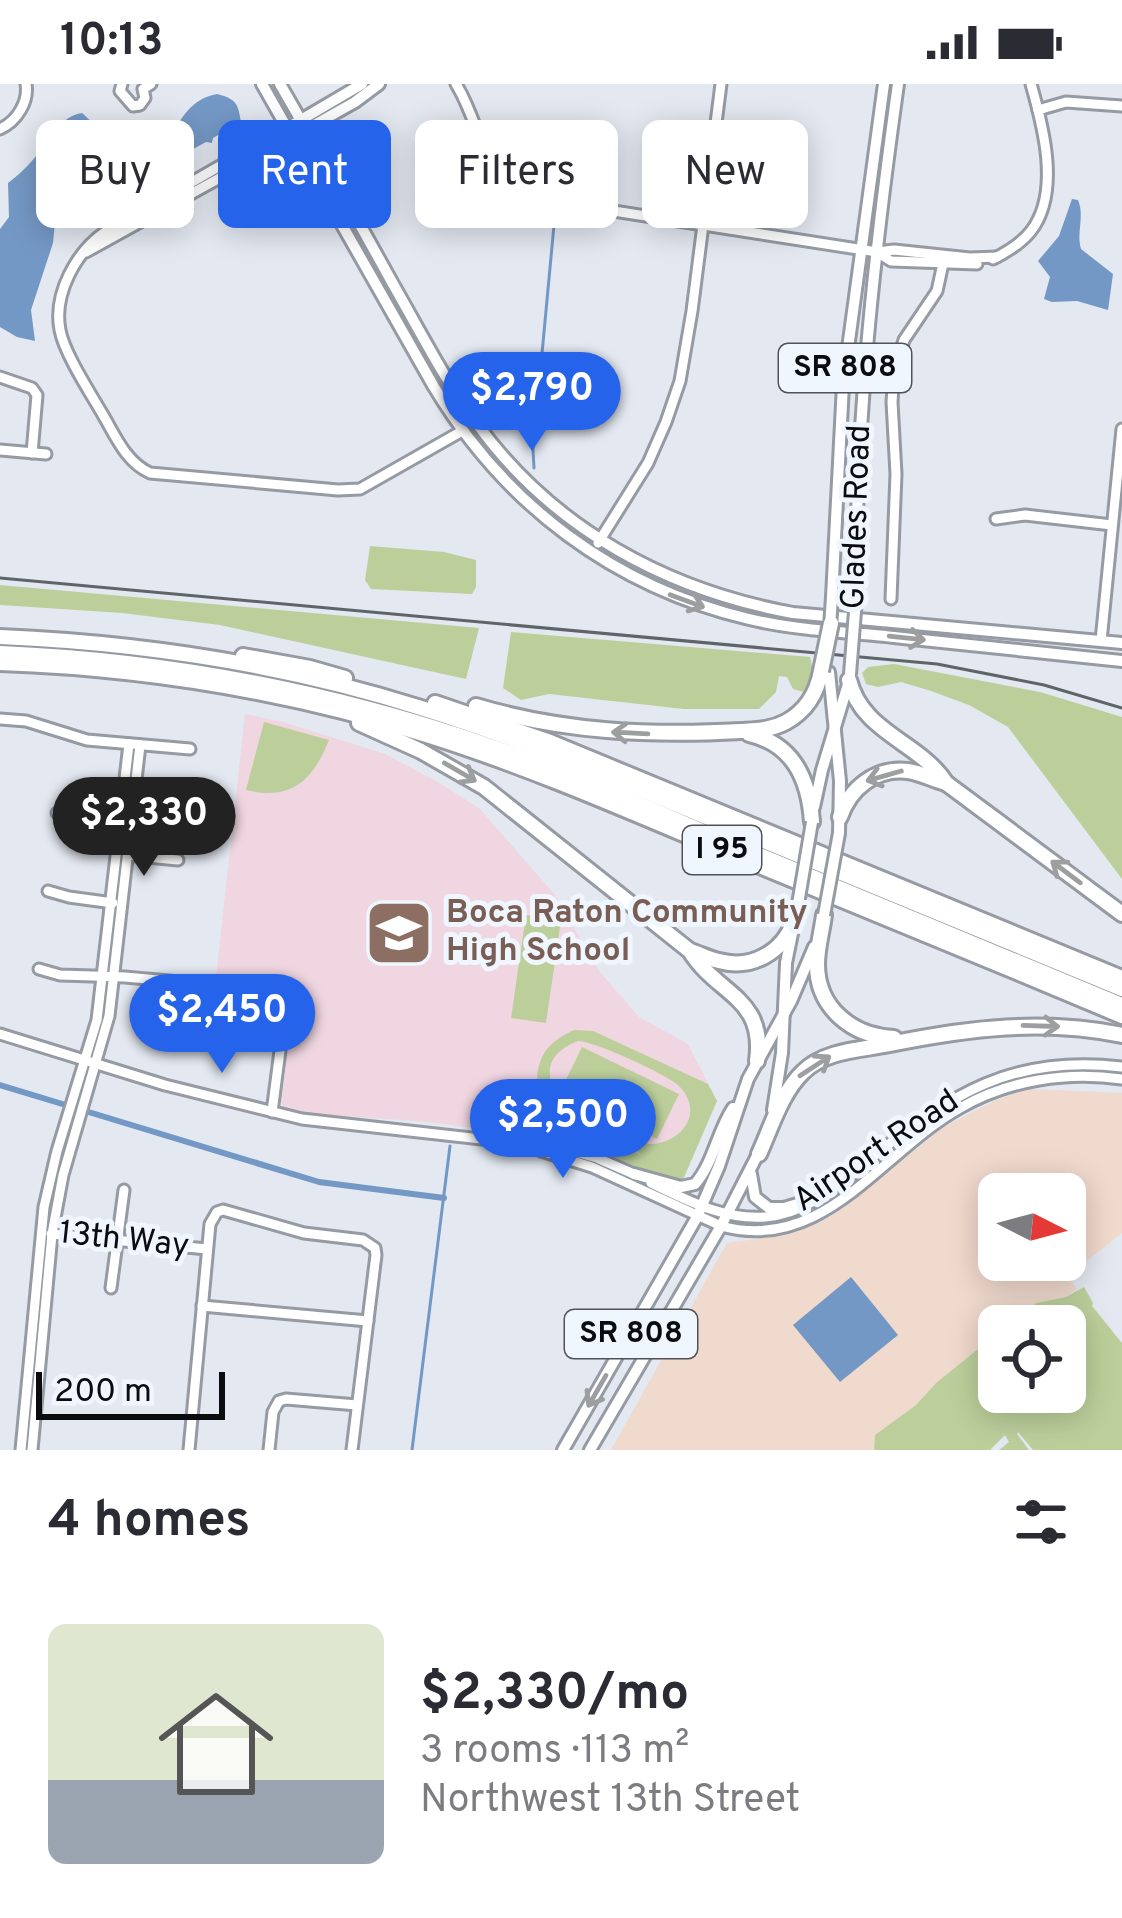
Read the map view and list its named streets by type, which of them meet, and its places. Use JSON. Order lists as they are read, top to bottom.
{
  "streets": {
    "highway": ["I 95"],
    "main road": ["SR 808", "Glades Road"],
    "street": ["Airport Road", "13th Way"]
  },
  "crossings": [
    ["Glades Road", "Airport Road"]
  ],
  "places": {
    "school or university": ["Boca Raton Community High School"]
  },
  "scale_bar": "200 m",
  "north": "right",
  "page": {
    "status": "10:13",
    "chip": [
      "Buy",
      "Rent",
      "Filters",
      "New"
    ],
    "price": [
      "$2,790",
      "$2,330",
      "$2,450",
      "$2,500"
    ],
    "scale": "200 m",
    "heading": "4 homes",
    "list": [
      {
        "name": "$2,330/mo",
        "note": "3 rooms · 113 m² · Northwest 13th Street"
      }
    ]
  }
}
